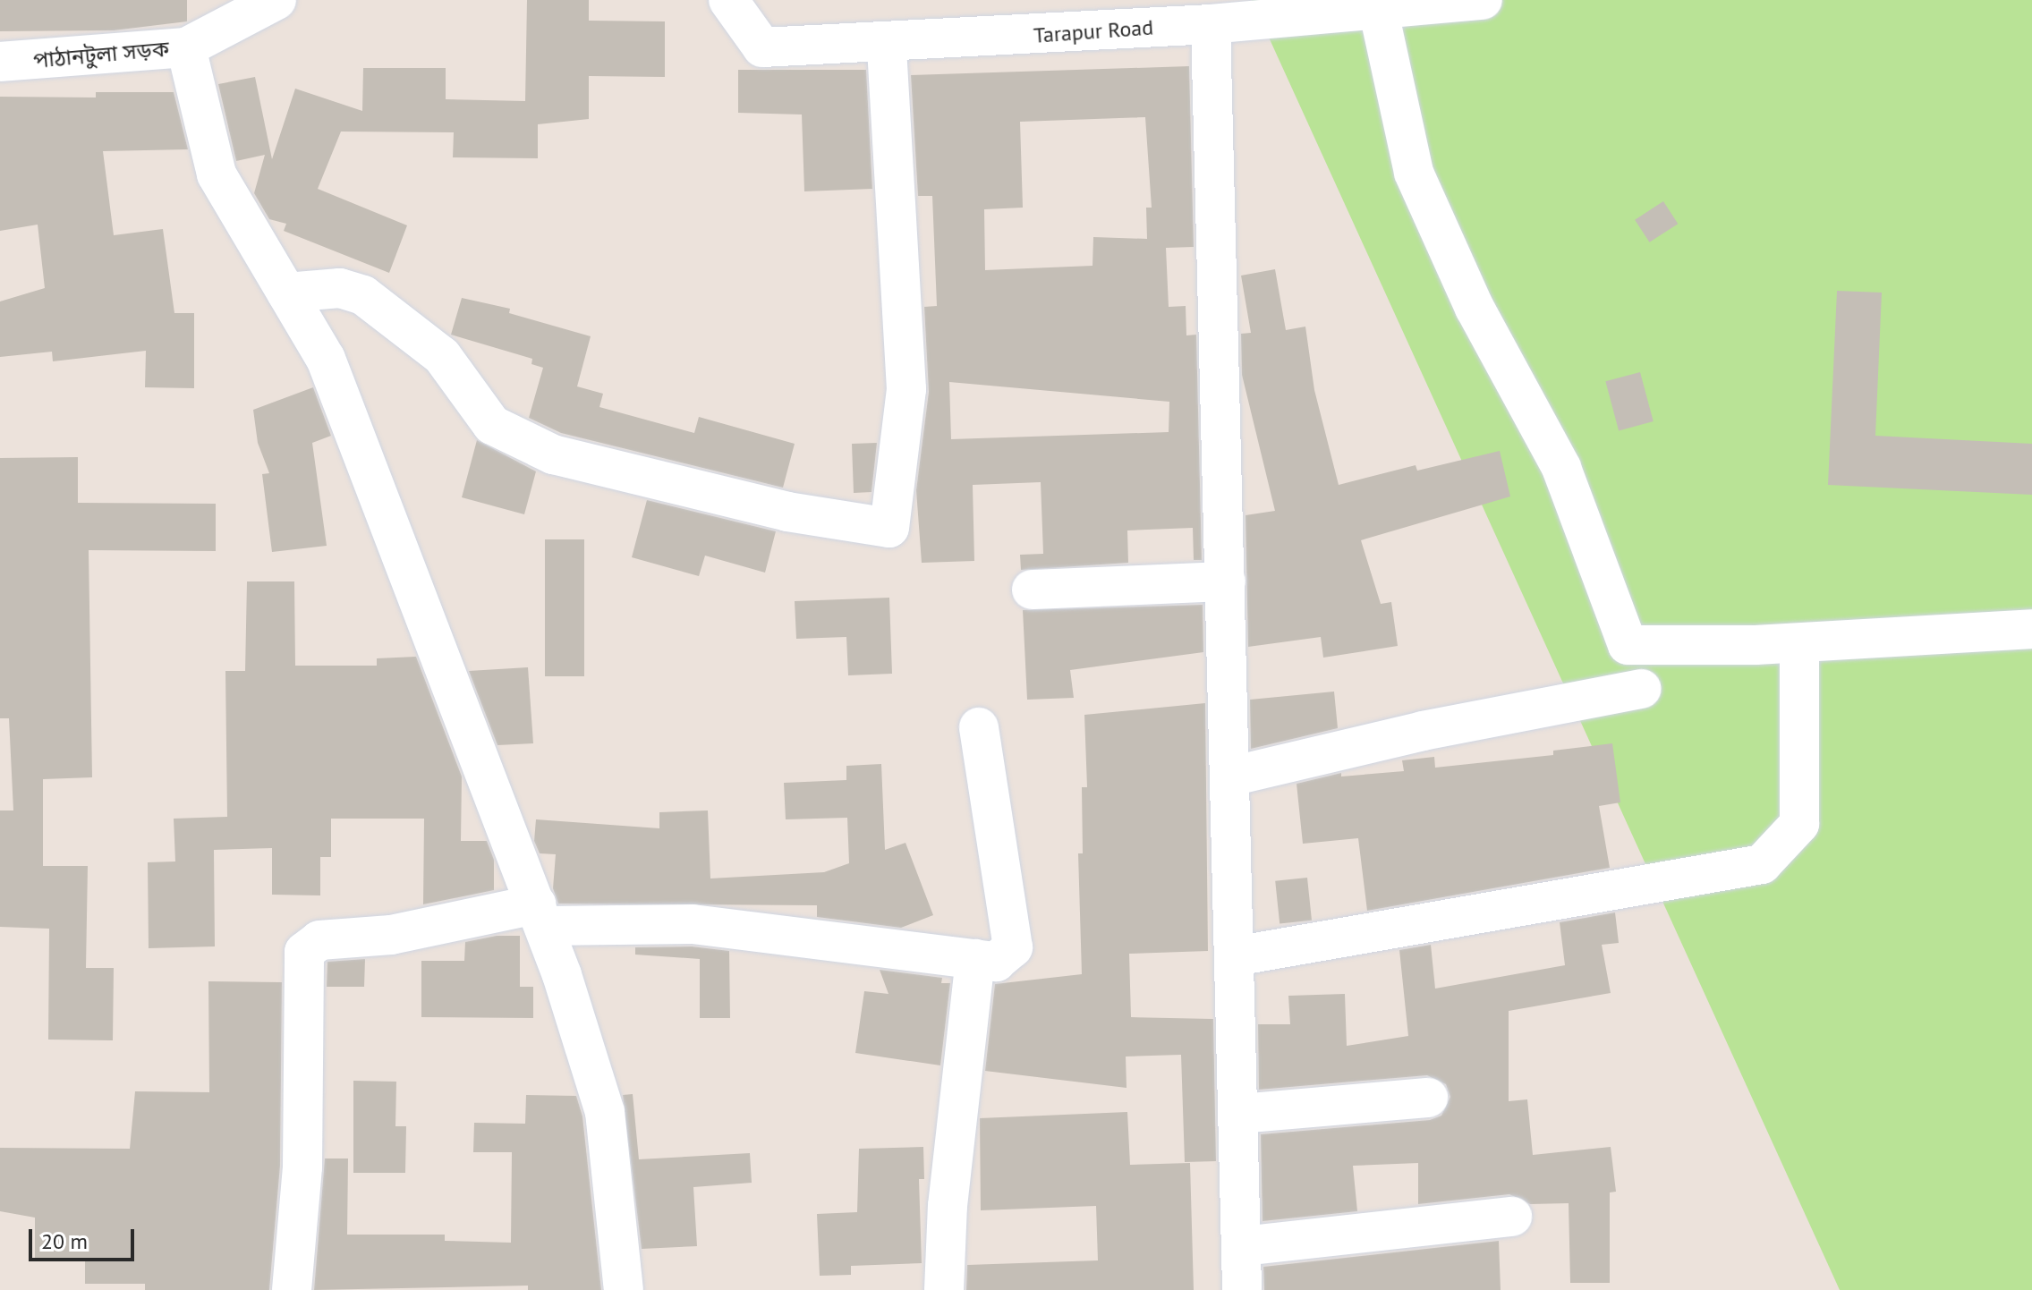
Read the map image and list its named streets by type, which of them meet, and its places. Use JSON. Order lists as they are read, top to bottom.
{
  "streets": {
    "street": ["Tarapur Road", "পাঠানটুলা সড়ক"]
  },
  "scale_bar": "20 m"
}
